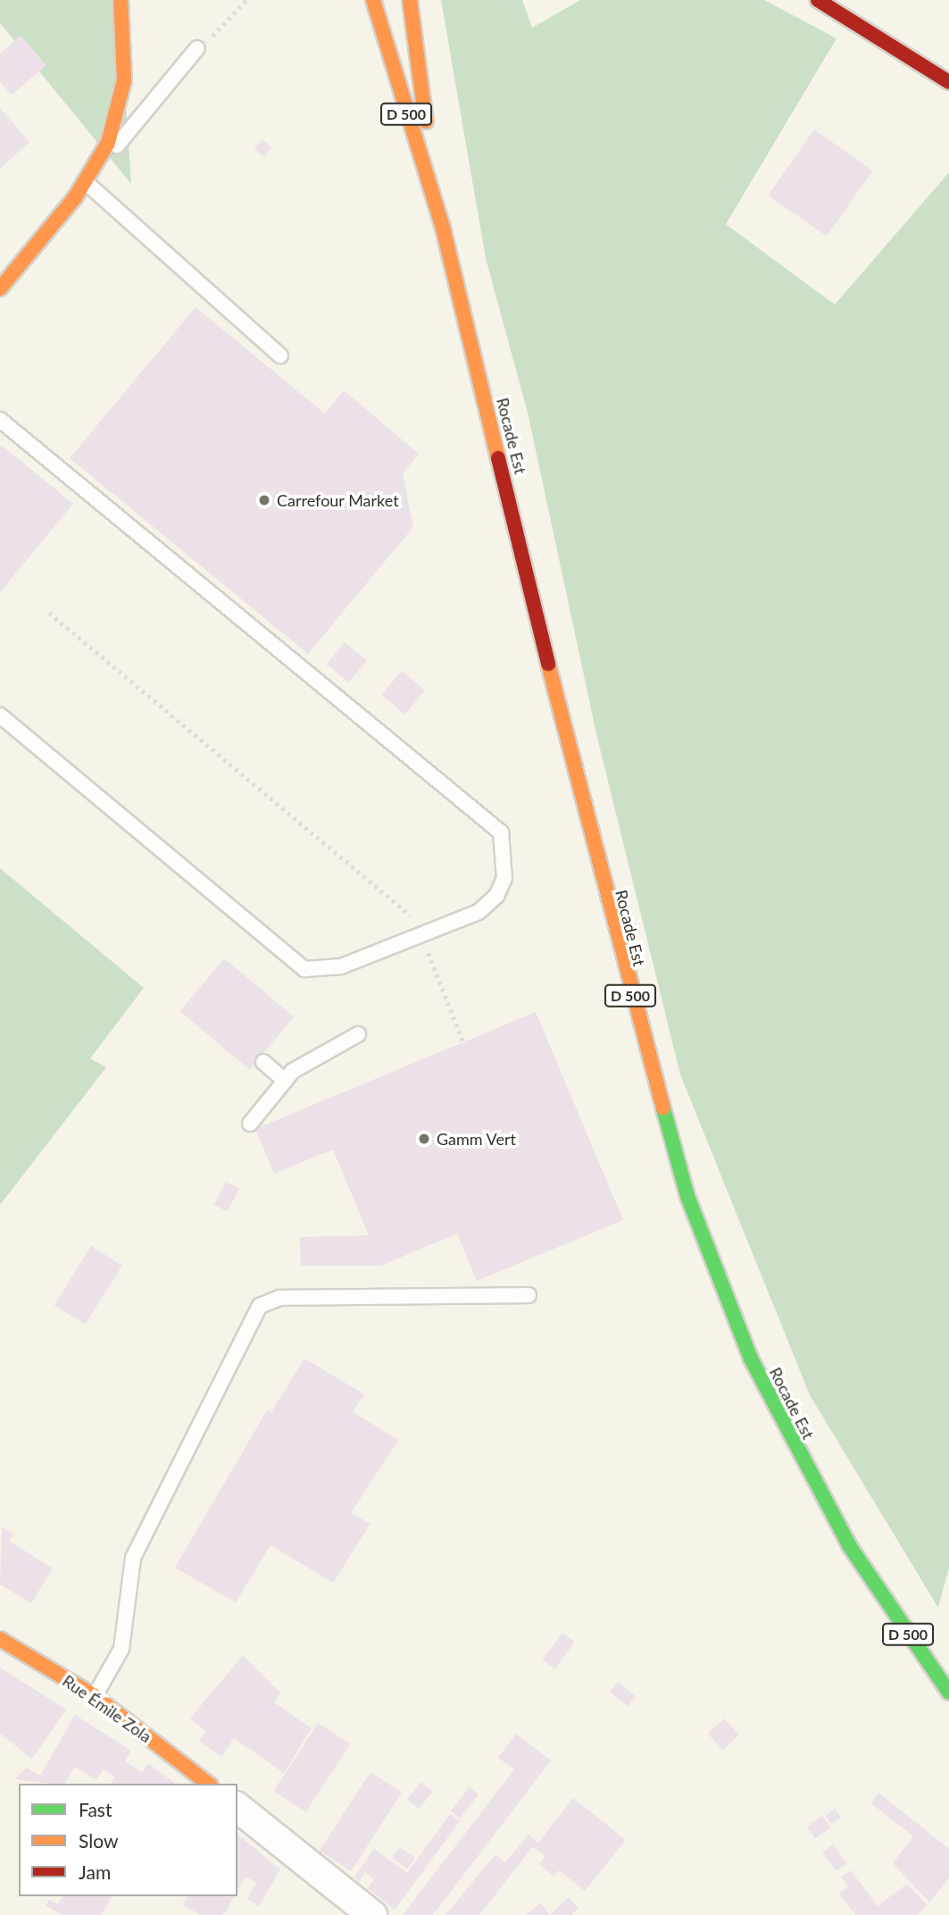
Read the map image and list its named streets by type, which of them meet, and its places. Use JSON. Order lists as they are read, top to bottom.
{
  "streets": {
    "main road": ["D 500", "Rocade Est", "Rue Émile Zola"]
  },
  "crossings": [
    ["D 500", "Rocade Est"]
  ],
  "places": ["Carrefour Market", "Gamm Vert"],
  "legend": ["Fast", "Slow", "Jam"]
}
